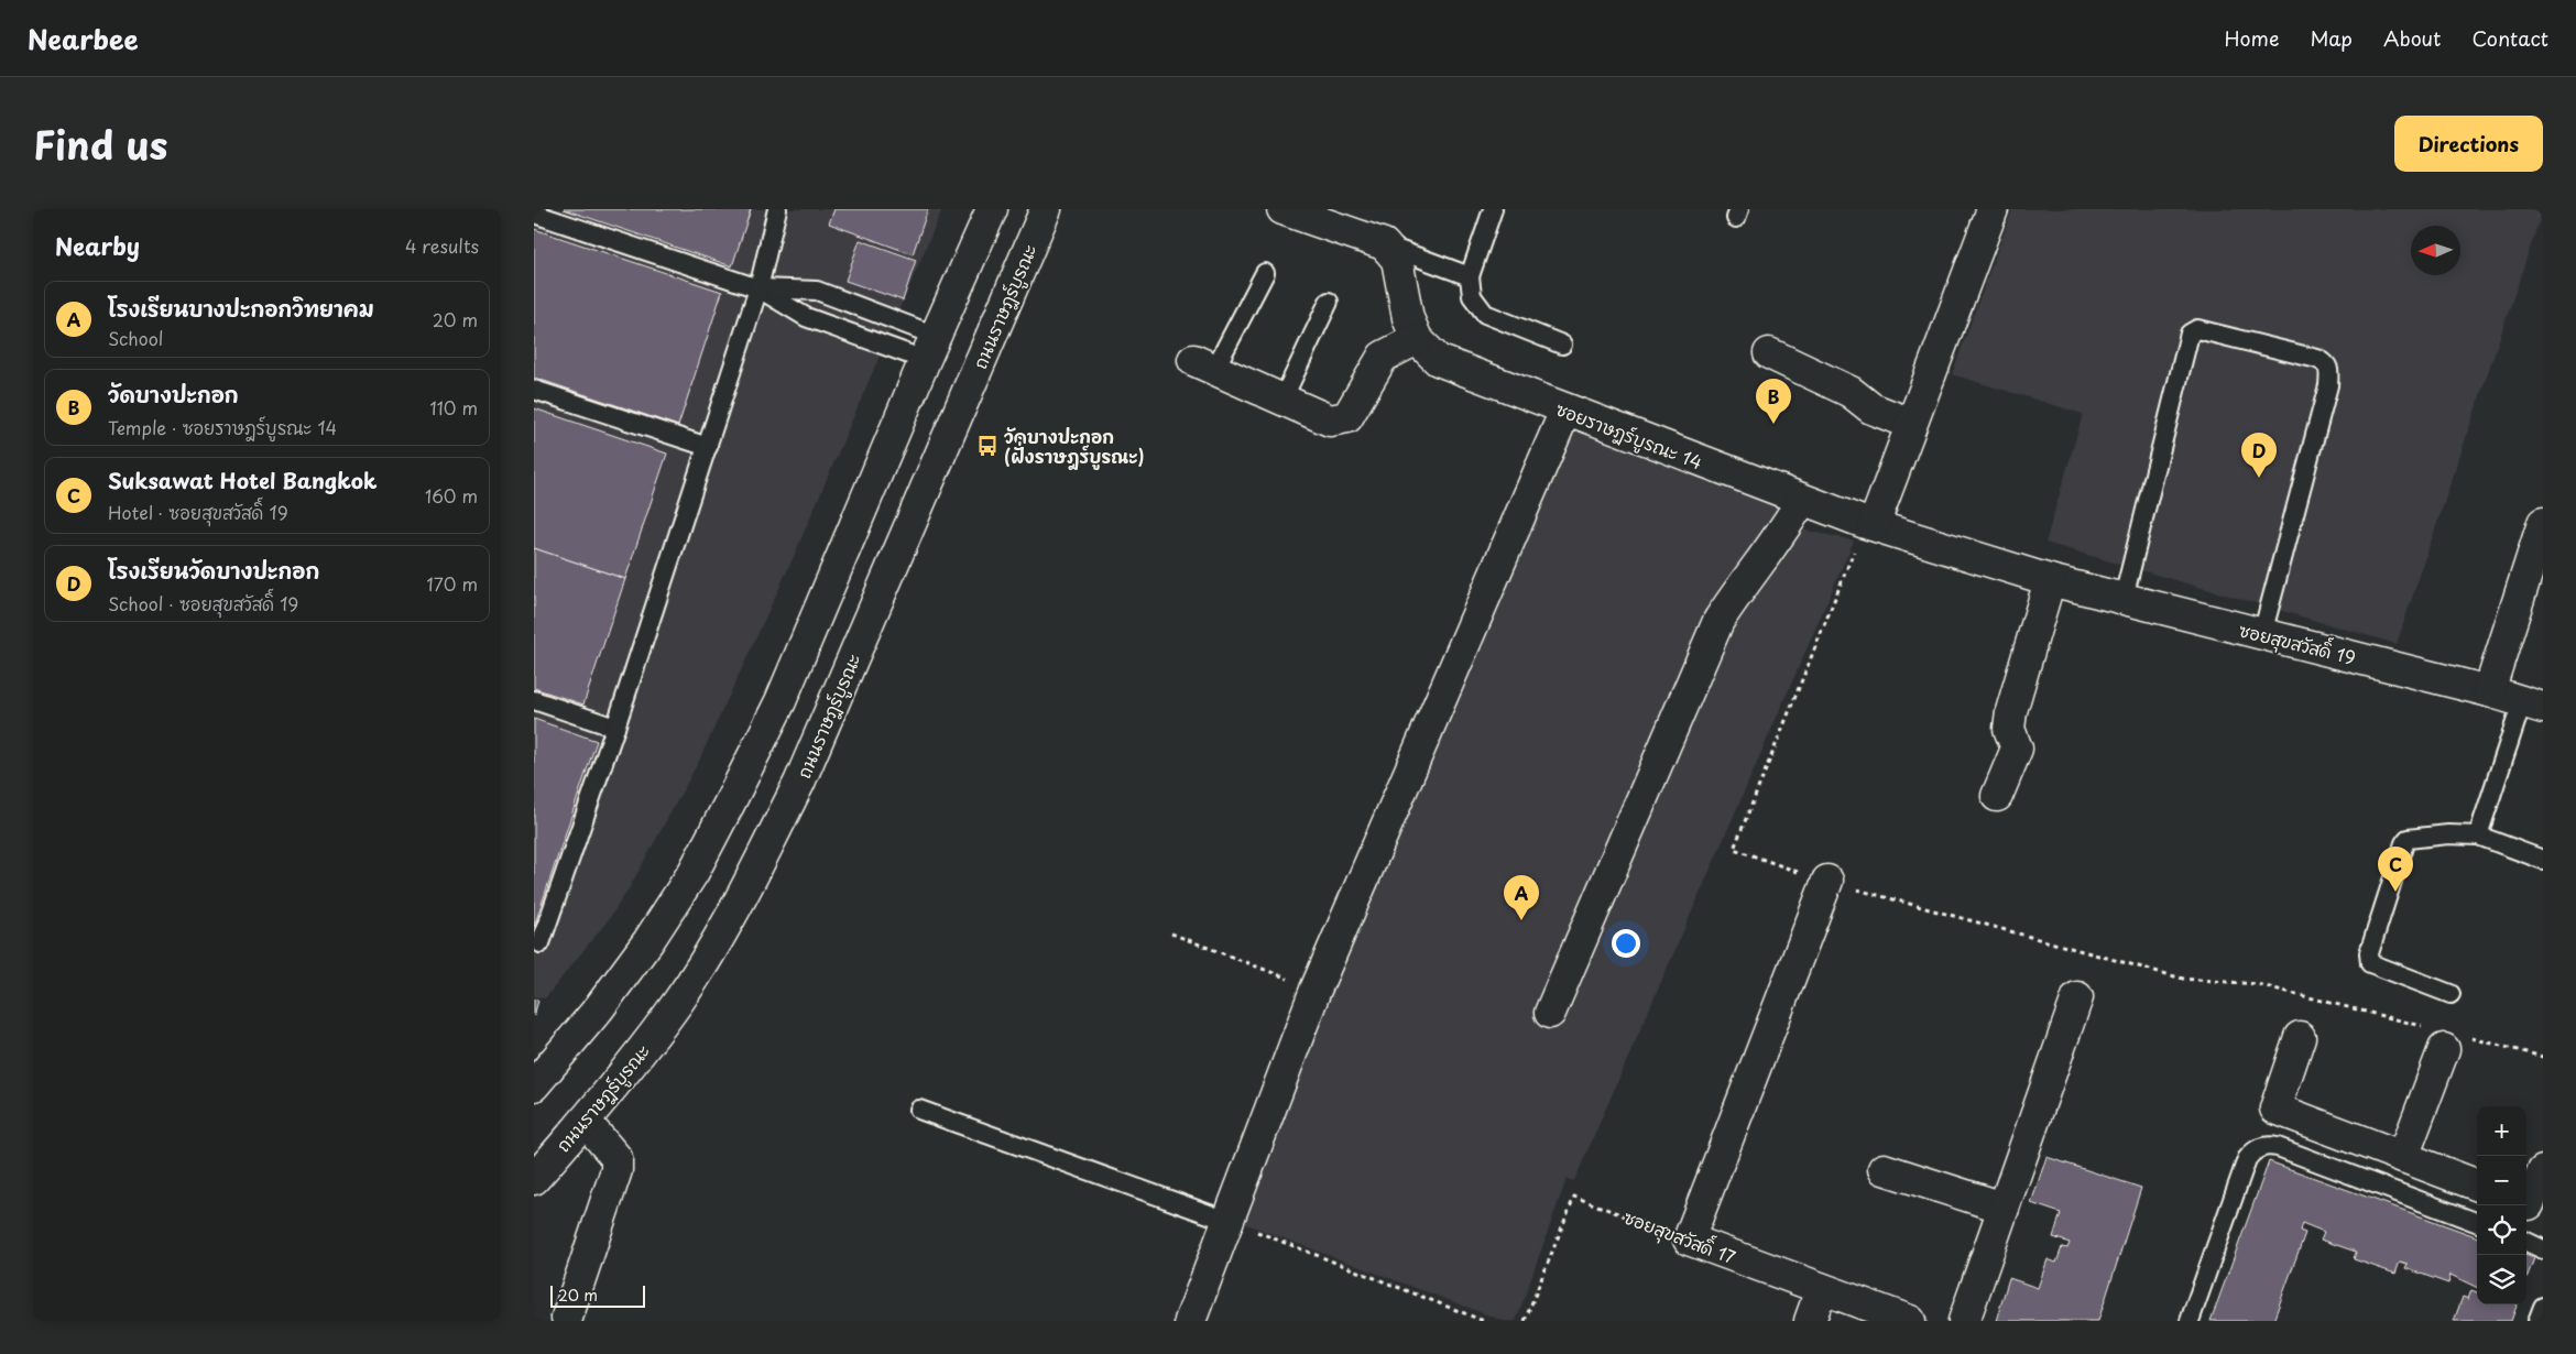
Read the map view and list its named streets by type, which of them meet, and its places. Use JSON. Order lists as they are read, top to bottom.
{
  "streets": {
    "street": [
      "ถนนราษฎร์บูรณะ",
      "ซอยราษฎร์บูรณะ 14",
      "ซอยสุขสวัสดิ์ 19",
      "ซอยสุขสวัสดิ์ 17"
    ]
  },
  "crossings": [
    ["ซอยราษฎร์บูรณะ 14", "ซอยสุขสวัสดิ์ 19"]
  ],
  "places": {
    "bus stop": ["วัดบางปะกอก (ฝั่งราษฎร์บูรณะ)"]
  },
  "scale_bar": "20 m",
  "north": "left",
  "page": {
    "header": "Nearbee",
    "nav": [
      "Home",
      "Map",
      "About",
      "Contact"
    ],
    "title": "Find us",
    "buttons": "Directions",
    "heading": ["Nearby", "4 results"],
    "list": [
      {
        "mark": "A",
        "name": "โรงเรียนบางปะกอกวิทยาคม",
        "note": "School",
        "value": "20 m"
      },
      {
        "mark": "B",
        "name": "วัดบางปะกอก",
        "note": "Temple · ซอยราษฎร์บูรณะ 14",
        "value": "110 m"
      },
      {
        "mark": "C",
        "name": "Suksawat Hotel Bangkok",
        "note": "Hotel · ซอยสุขสวัสดิ์ 19",
        "value": "160 m"
      },
      {
        "mark": "D",
        "name": "โรงเรียนวัดบางปะกอก",
        "note": "School · ซอยสุขสวัสดิ์ 19",
        "value": "170 m"
      }
    ],
    "pins": [
      "B",
      "D",
      "C",
      "A"
    ],
    "map_buttons": ["+", "−"],
    "scale": "20 m"
  }
}
